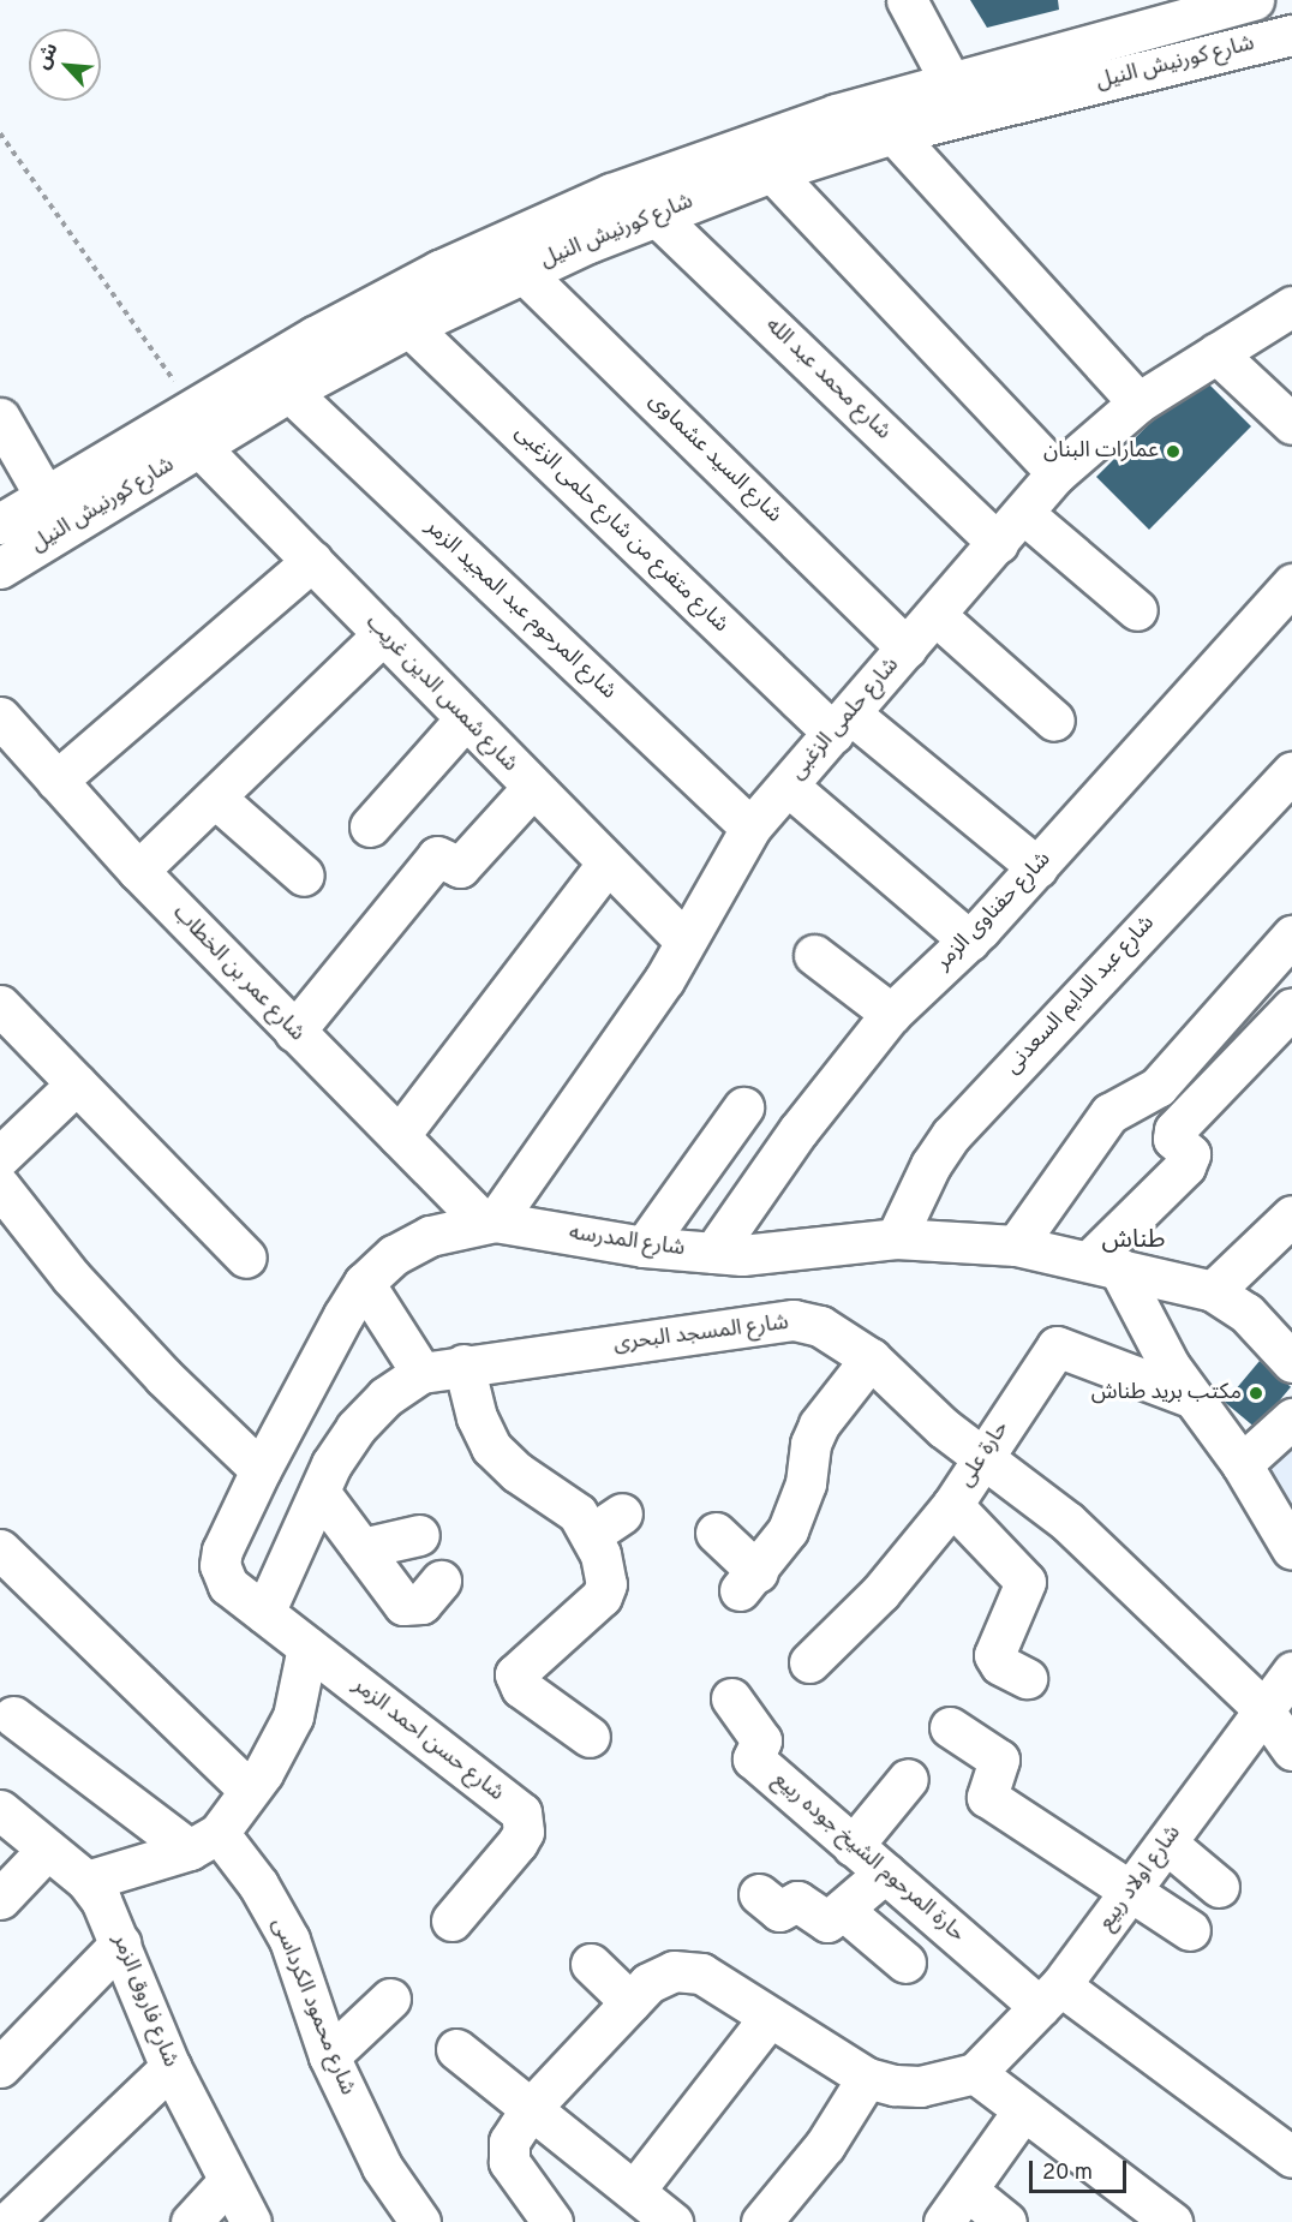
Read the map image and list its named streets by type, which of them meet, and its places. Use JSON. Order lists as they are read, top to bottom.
{
  "streets": {
    "street": [
      "شارع كورنيش النيل",
      "شارع محمد عبد الله",
      "شارع السيد عشماوى",
      "شارع متفرع من شارع حلمى الزغبى",
      "شارع المرحوم عبد المجيد الزمر",
      "شارع شمس الدين غريب",
      "شارع حلمى الزغبى",
      "شارع حفناوى الزمر",
      "شارع عمر بن الخطاب",
      "شارع عبد الدايم السعدنى",
      "شارع المدرسه",
      "شارع المسجد البحرى",
      "حارة على",
      "شارع حسن احمد الزمر",
      "حارة المرحوم الشيخ جوده ربيع",
      "شارع اولاد ربيع",
      "شارع فاروق الزمر",
      "شارع محمود الكرداسى"
    ]
  },
  "crossings": [
    ["شارع كورنيش النيل", "شارع محمد عبد الله"],
    ["شارع كورنيش النيل", "شارع السيد عشماوى"],
    ["شارع كورنيش النيل", "شارع متفرع من شارع حلمى الزغبى"],
    ["شارع كورنيش النيل", "شارع المرحوم عبد المجيد الزمر"],
    ["شارع كورنيش النيل", "شارع شمس الدين غريب"],
    ["شارع محمد عبد الله", "شارع حلمى الزغبى"],
    ["شارع السيد عشماوى", "شارع حلمى الزغبى"],
    ["شارع متفرع من شارع حلمى الزغبى", "شارع حلمى الزغبى"],
    ["شارع متفرع من شارع حلمى الزغبى", "شارع حفناوى الزمر"],
    ["شارع المرحوم عبد المجيد الزمر", "شارع حلمى الزغبى"],
    ["شارع شمس الدين غريب", "شارع حلمى الزغبى"],
    ["شارع حلمى الزغبى", "شارع عمر بن الخطاب"],
    ["شارع حلمى الزغبى", "شارع المدرسه"],
    ["شارع حفناوى الزمر", "شارع المدرسه"],
    ["شارع عمر بن الخطاب", "شارع المدرسه"],
    ["شارع عبد الدايم السعدنى", "شارع المدرسه"],
    ["شارع المدرسه", "شارع حسن احمد الزمر"],
    ["شارع المسجد البحرى", "حارة على"],
    ["شارع المسجد البحرى", "شارع حسن احمد الزمر"],
    ["شارع المسجد البحرى", "شارع اولاد ربيع"],
    ["حارة المرحوم الشيخ جوده ربيع", "شارع اولاد ربيع"]
  ],
  "districts": ["طناش"],
  "places": ["عمارات البنان", "مكتب بريد طناش"],
  "scale_bar": "20 m",
  "north": "top left"
}
